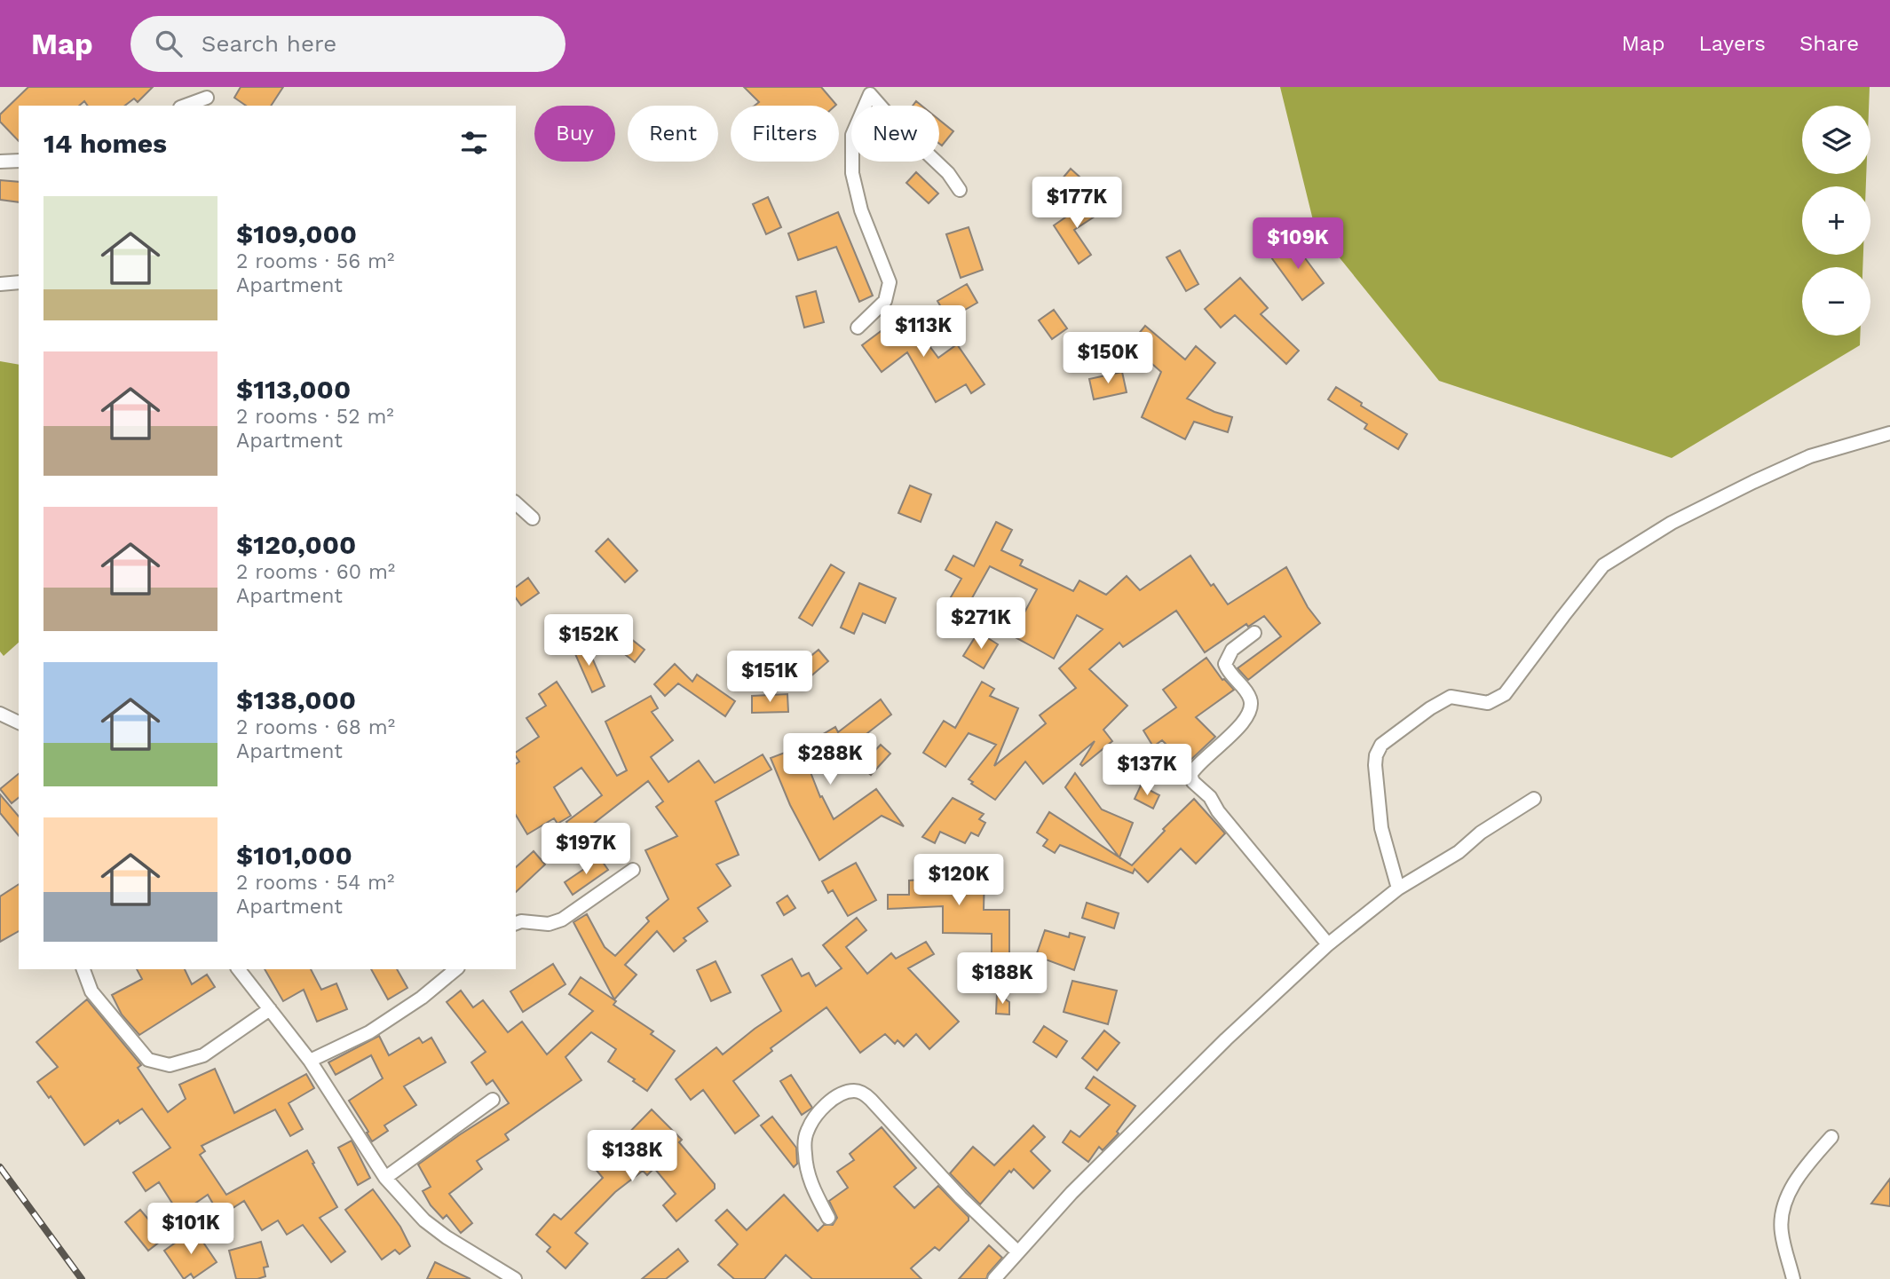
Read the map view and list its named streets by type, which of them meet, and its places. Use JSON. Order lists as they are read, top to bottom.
{
  "page": {
    "header": "Map",
    "search": "Search here",
    "nav": ["Map", "Layers", "Share"],
    "map_buttons": ["+", "−"],
    "chip": [
      "Buy",
      "Rent",
      "Filters",
      "New"
    ],
    "heading": "14 homes",
    "price": [
      "$177K",
      "$109K",
      "$113K",
      "$150K",
      "$271K",
      "$152K",
      "$151K",
      "$288K",
      "$137K",
      "$197K",
      "$120K",
      "$188K",
      "$138K",
      "$101K"
    ],
    "list": [
      {
        "name": "$109,000",
        "note": "2 rooms · 56 m² · Apartment"
      },
      {
        "name": "$113,000",
        "note": "2 rooms · 52 m² · Apartment"
      },
      {
        "name": "$120,000",
        "note": "2 rooms · 60 m² · Apartment"
      },
      {
        "name": "$138,000",
        "note": "2 rooms · 68 m² · Apartment"
      },
      {
        "name": "$101,000",
        "note": "2 rooms · 54 m² · Apartment"
      }
    ]
  }
}
